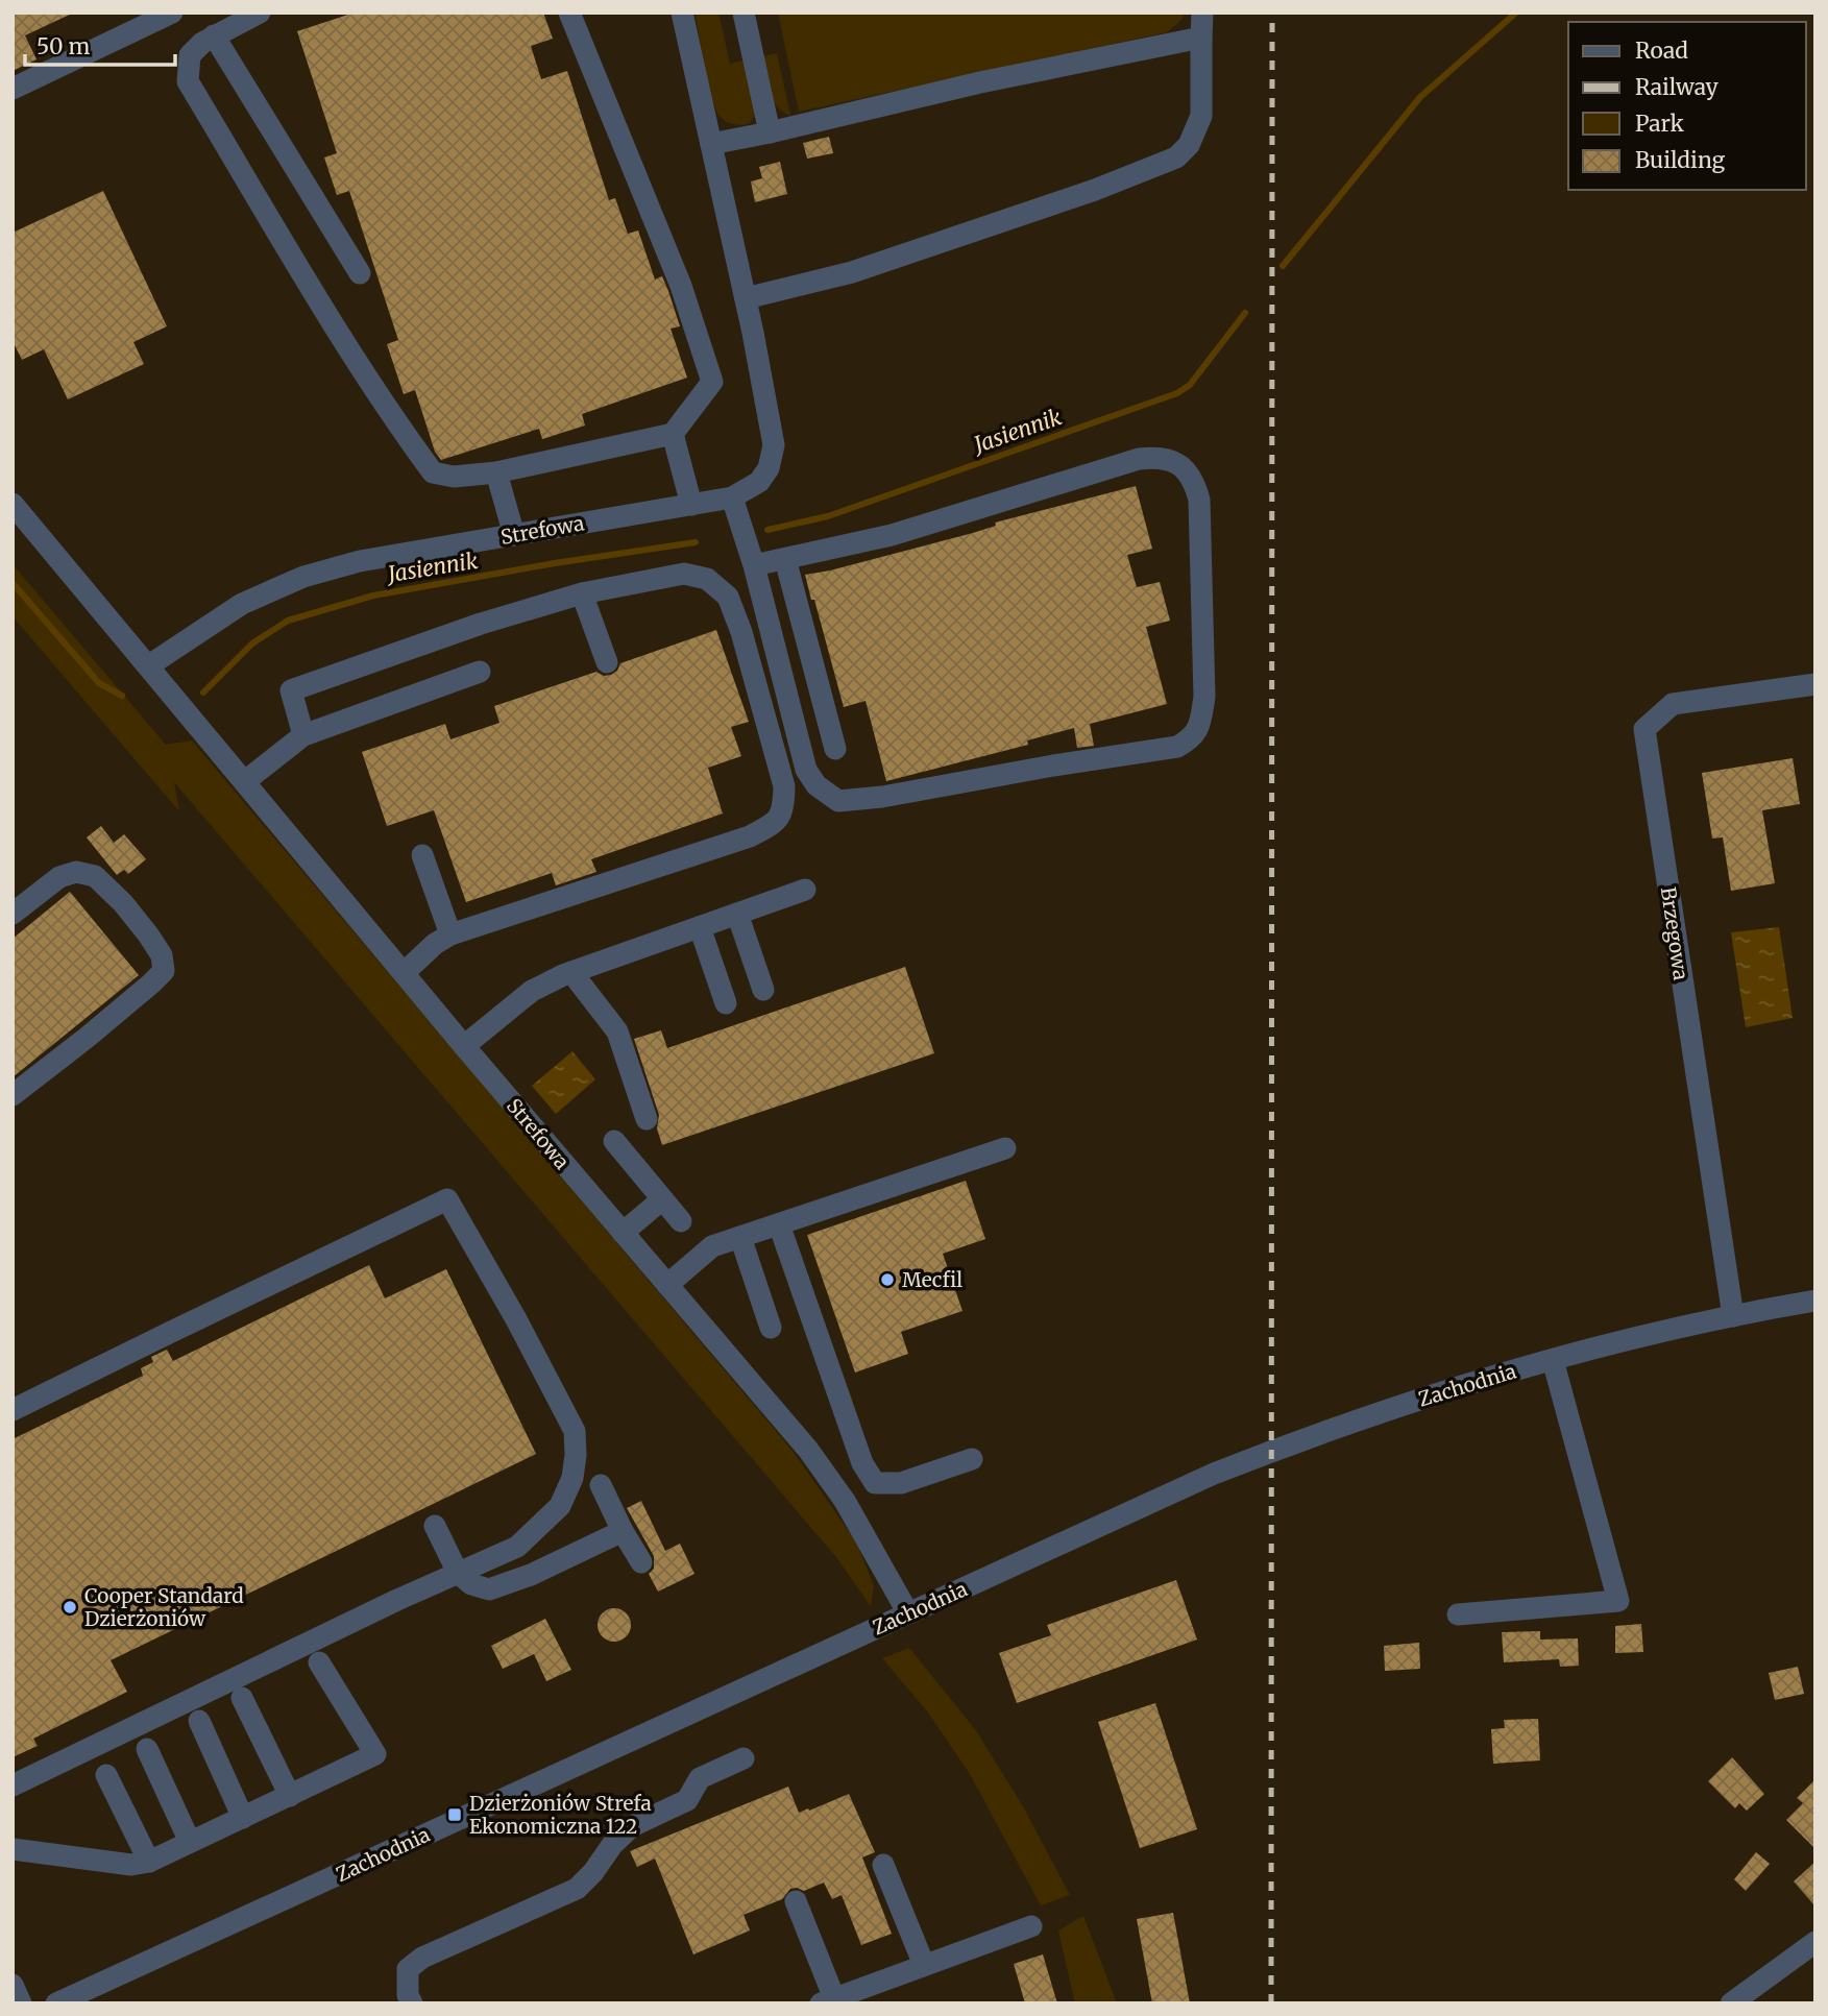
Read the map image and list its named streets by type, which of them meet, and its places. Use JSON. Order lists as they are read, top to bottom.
{
  "streets": {
    "street": ["Strefowa", "Brzegowa", "Zachodnia"]
  },
  "crossings": [
    ["Strefowa", "Zachodnia"],
    ["Brzegowa", "Zachodnia"]
  ],
  "water": ["Jasiennik"],
  "places": {
    "other": ["Mecfil", "Cooper Standard Dzierżoniów"],
    "transit": ["Dzierżoniów Strefa Ekonomiczna 122"]
  },
  "legend": [
    "Road",
    "Railway",
    "Park",
    "Building"
  ],
  "scale_bar": "50 m"
}
